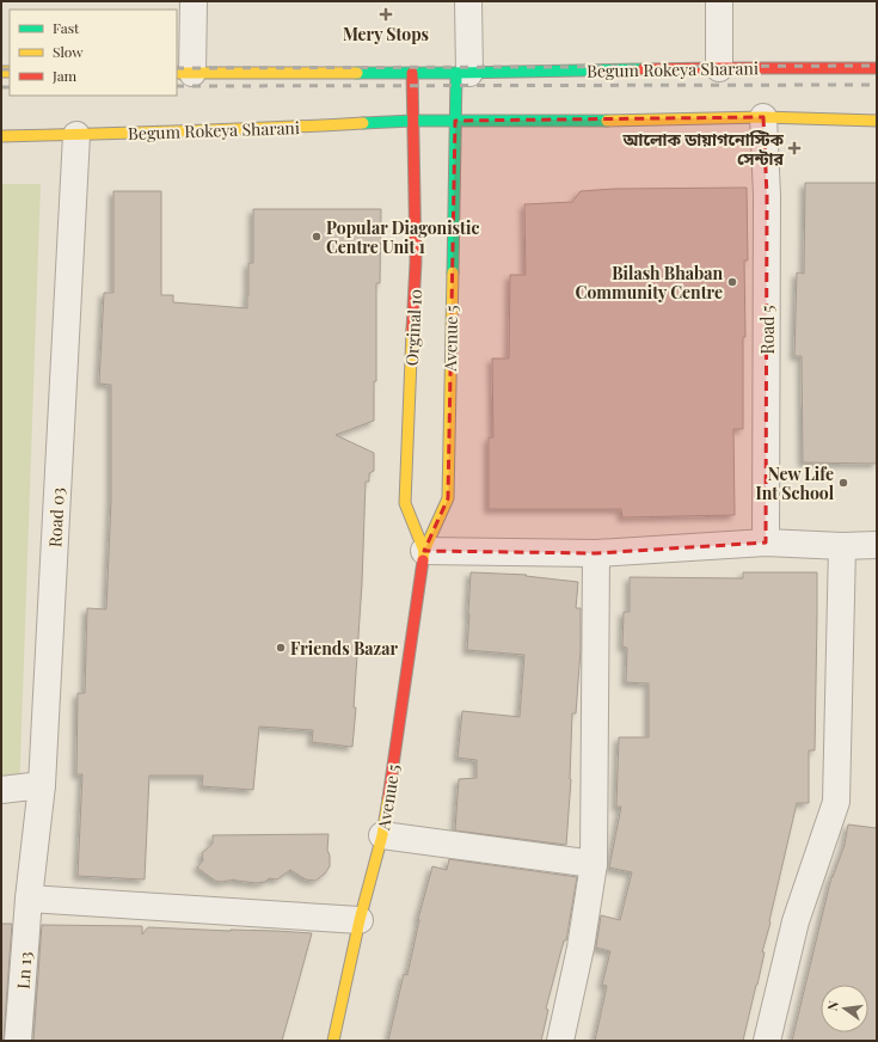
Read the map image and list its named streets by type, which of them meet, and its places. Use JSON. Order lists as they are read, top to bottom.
{
  "streets": {
    "main road": ["Begum Rokeya Sharani", "Orginal 10", "Avenue 5"],
    "street": ["Road 5", "Road 03", "Ln 13"]
  },
  "crossings": [
    ["Begum Rokeya Sharani", "Orginal 10"],
    ["Begum Rokeya Sharani", "Avenue 5"],
    ["Begum Rokeya Sharani", "Road 03"],
    ["Orginal 10", "Avenue 5"],
    ["Road 03", "Ln 13"]
  ],
  "places": {
    "health": ["Mery Stops", "আলোক ডায়াগনোস্টিক সেন্টার"],
    "other": [
      "Popular Diagonistic Centre Unit 1",
      "Bilash Bhaban Community Centre",
      "New Life Int School",
      "Friends Bazar"
    ]
  },
  "legend": ["Fast", "Slow", "Jam"],
  "north": "left"
}
